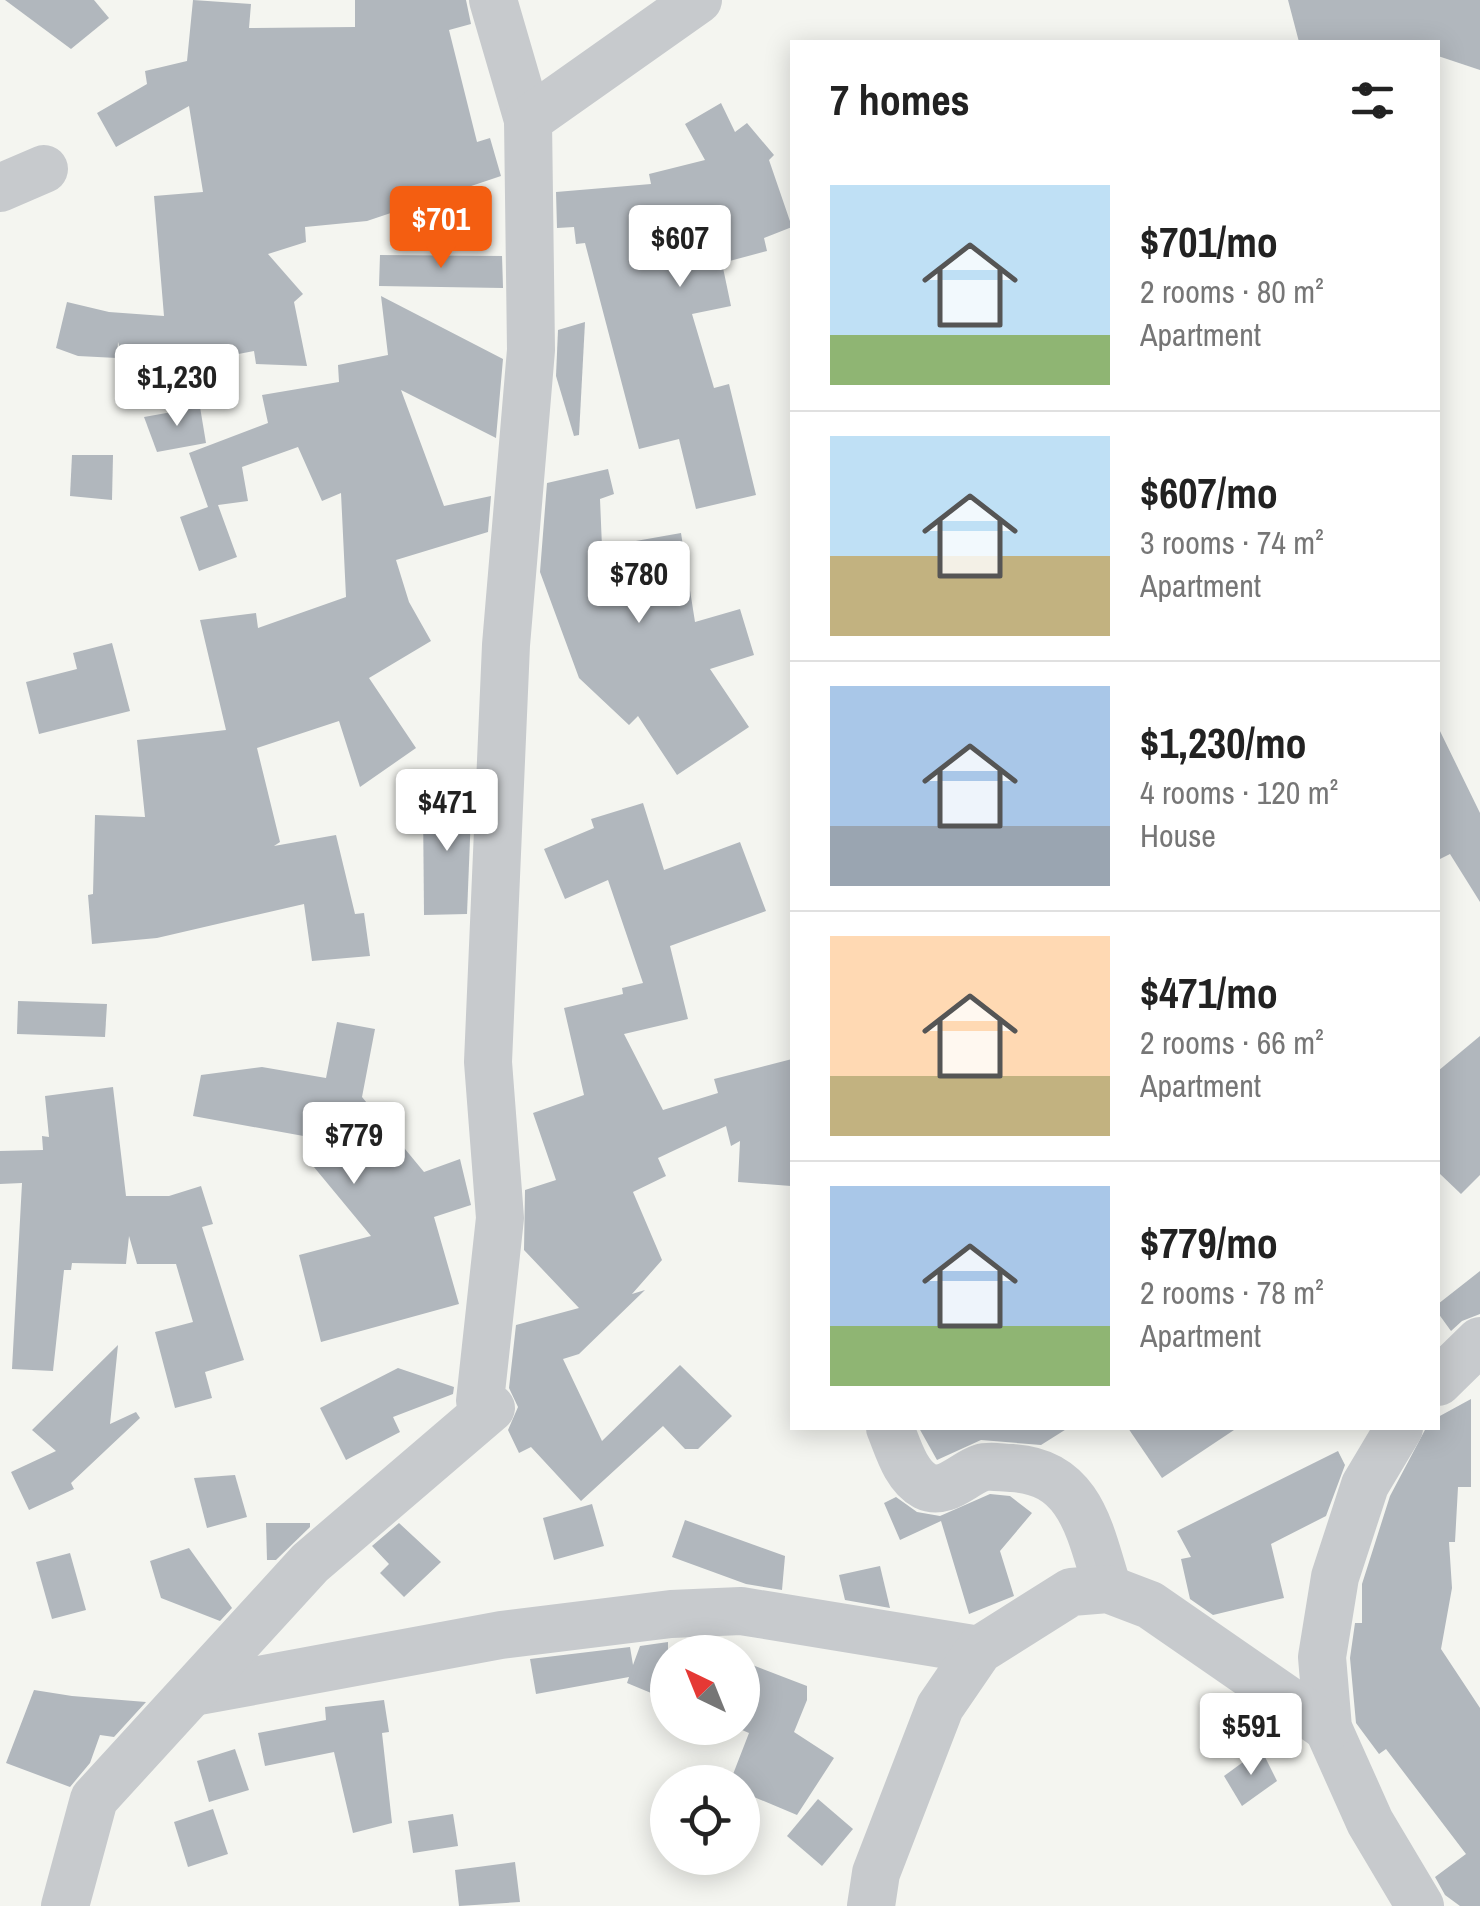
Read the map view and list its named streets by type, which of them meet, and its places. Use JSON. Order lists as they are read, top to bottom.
{
  "north": "top left",
  "page": {
    "heading": "7 homes",
    "list": [
      {
        "name": "$701/mo",
        "note": "2 rooms · 80 m² · Apartment"
      },
      {
        "name": "$607/mo",
        "note": "3 rooms · 74 m² · Apartment"
      },
      {
        "name": "$1,230/mo",
        "note": "4 rooms · 120 m² · House"
      },
      {
        "name": "$471/mo",
        "note": "2 rooms · 66 m² · Apartment"
      },
      {
        "name": "$779/mo",
        "note": "2 rooms · 78 m² · Apartment"
      }
    ],
    "price": [
      "$701",
      "$607",
      "$1,230",
      "$780",
      "$471",
      "$779",
      "$591"
    ]
  }
}
